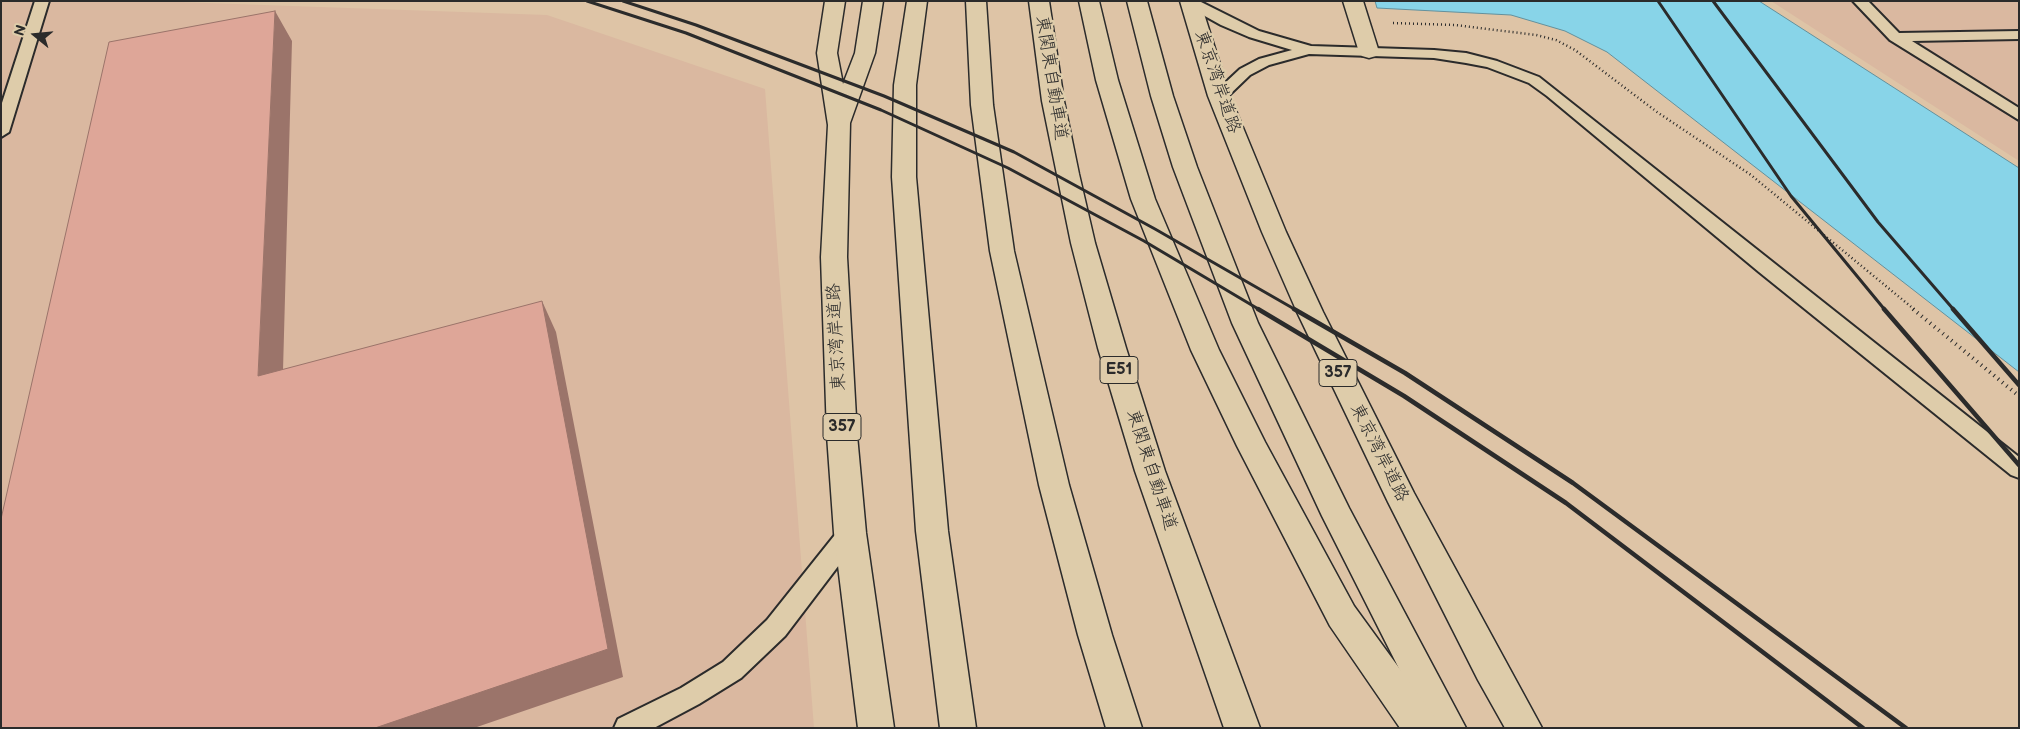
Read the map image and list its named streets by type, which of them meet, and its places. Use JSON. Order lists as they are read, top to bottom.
{
  "streets": {
    "main road": [
      "東関東自動車道",
      "東京湾岸道路",
      "E51",
      "357"
    ]
  },
  "north": "left"
}
